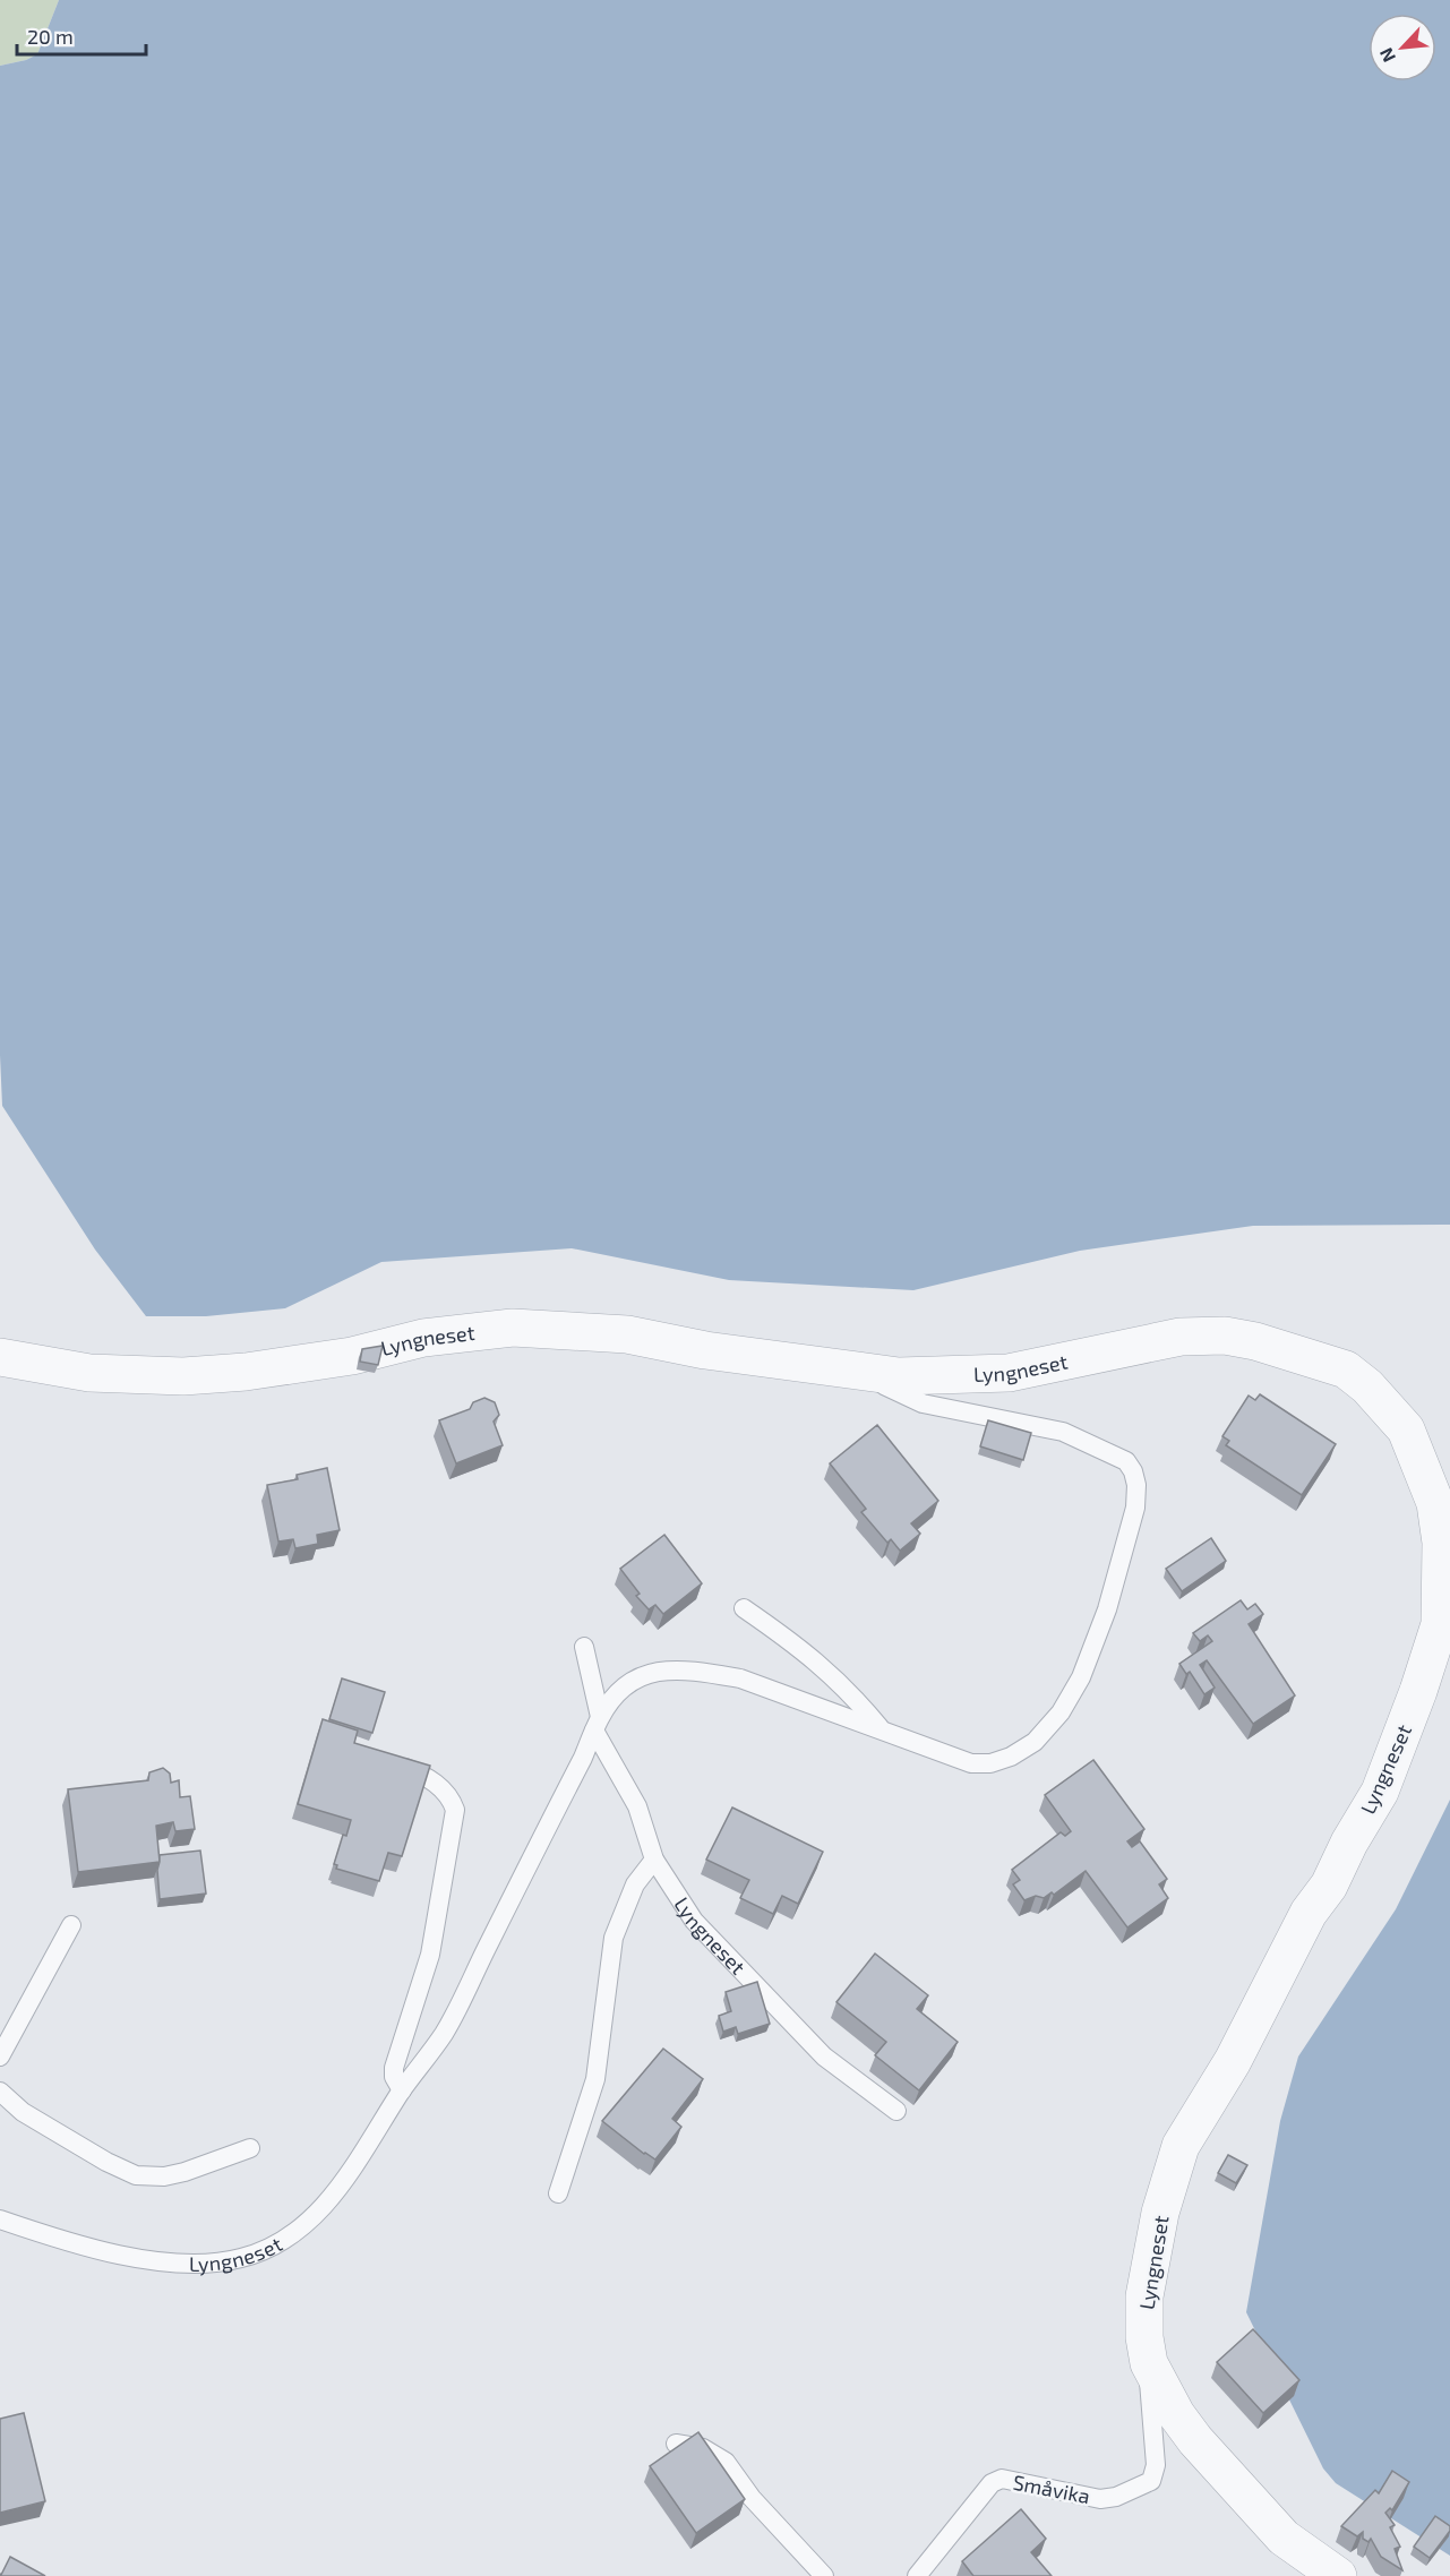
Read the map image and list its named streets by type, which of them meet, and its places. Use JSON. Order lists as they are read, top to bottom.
{
  "streets": {
    "street": ["Lyngneset"],
    "lane": ["Småvika"]
  },
  "crossings": [
    ["Lyngneset", "Småvika"]
  ],
  "scale_bar": "20 m",
  "north": "bottom left"
}
